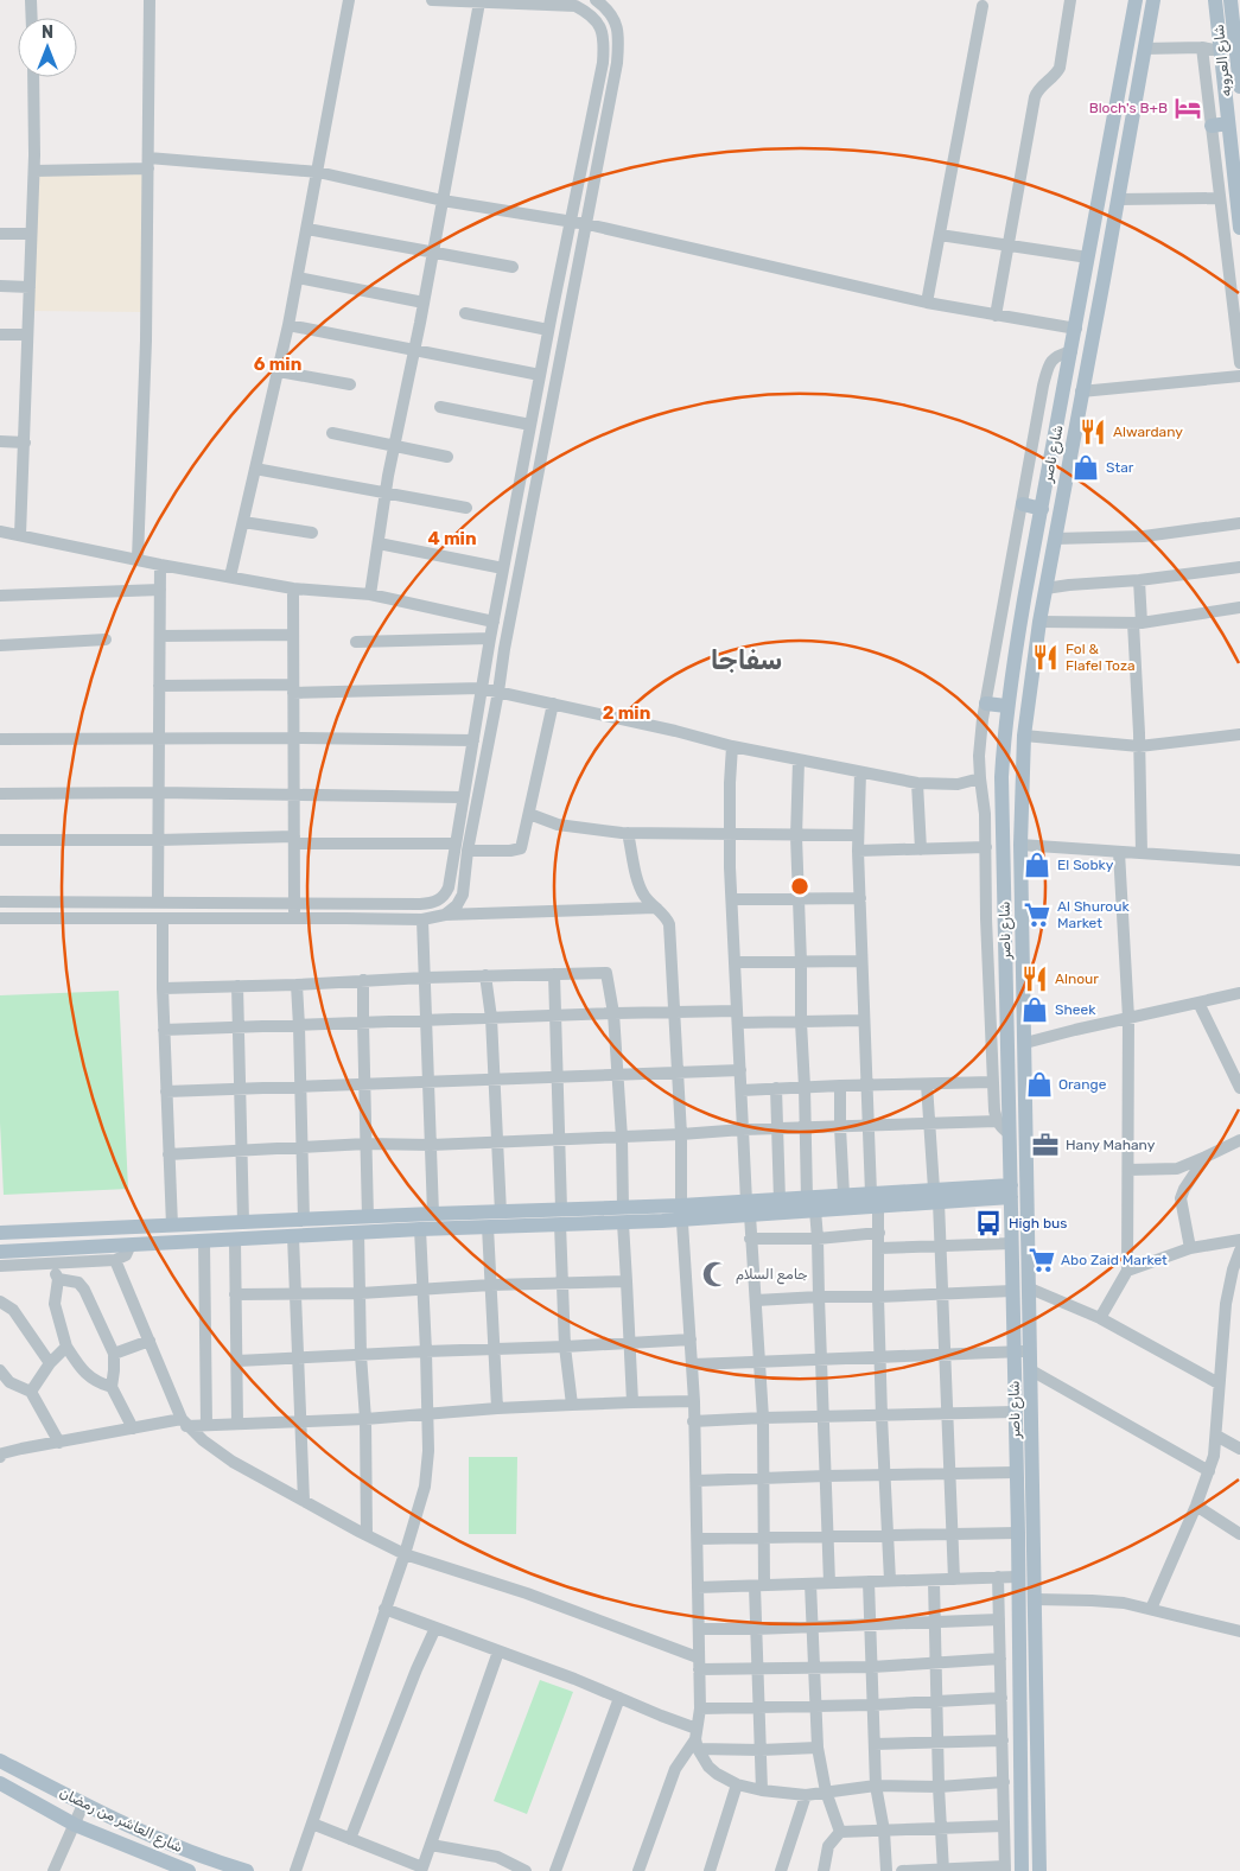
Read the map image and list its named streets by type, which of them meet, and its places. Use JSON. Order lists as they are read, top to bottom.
{
  "streets": {
    "main road": ["شارع العروبه", "شارع ناصر", "شارع العاشر من رمضان"]
  },
  "districts": ["سفاجا"],
  "places": {
    "hotel": ["Bloch's B+B"],
    "restaurant": ["Alwardany", "Fol & Flafel Toza", "Alnour"],
    "shop": [
      "Star",
      "El Sobky",
      "Sheek",
      "Orange"
    ],
    "supermarket": ["Al Shurouk Market", "Abo Zaid Market"],
    "office": ["Hany Mahany"],
    "bus stop": ["High bus"],
    "mosque": ["جامع السلام"]
  },
  "north": "top",
  "rings": ["6 min", "4 min", "2 min"]
}
